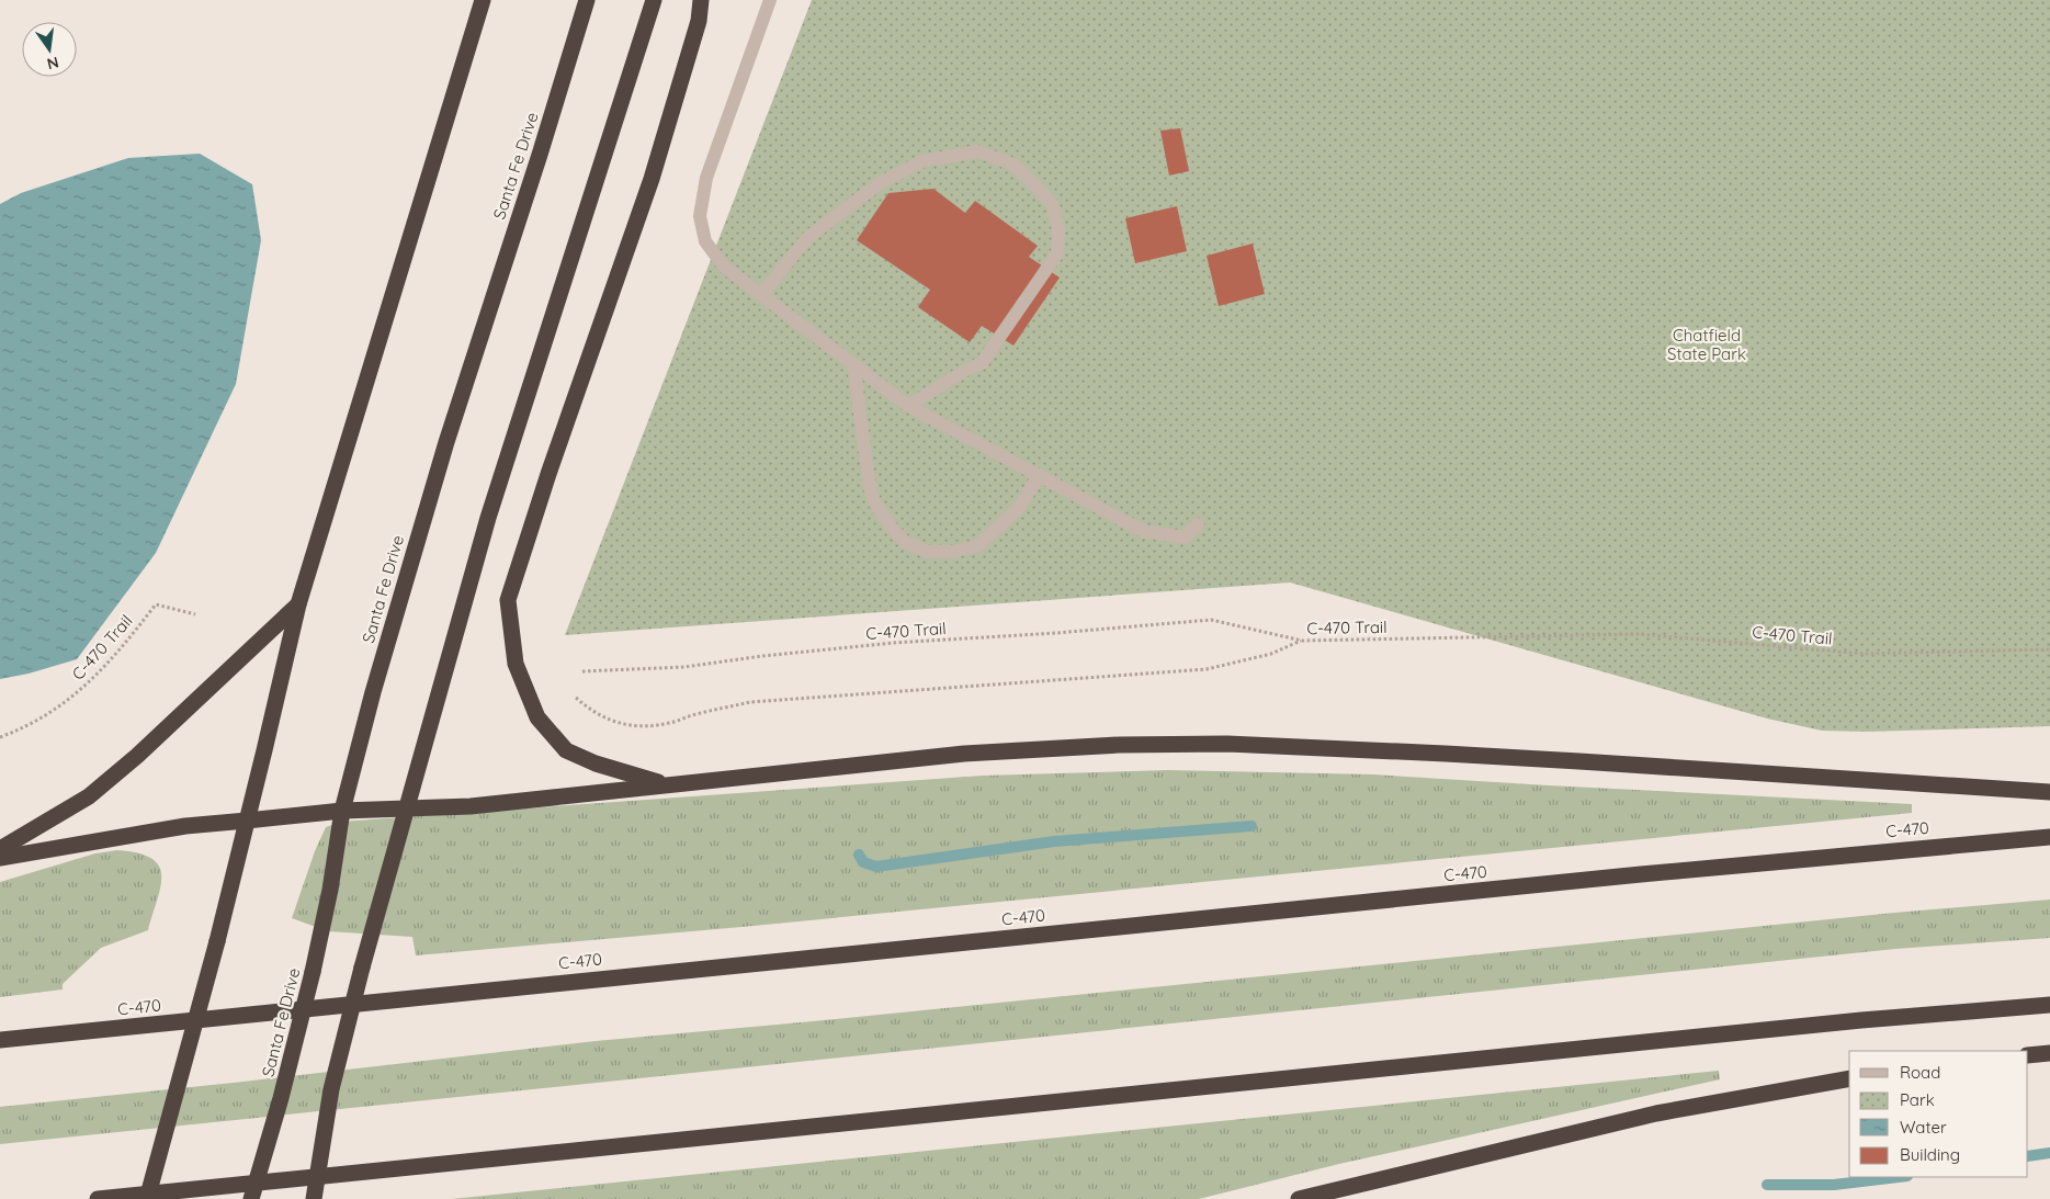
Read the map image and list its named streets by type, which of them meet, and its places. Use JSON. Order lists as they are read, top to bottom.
{
  "streets": {
    "highway": ["Santa Fe Drive", "C-470"],
    "path": ["C-470 Trail"]
  },
  "parks": ["Chatfield State Park"],
  "legend": [
    "Road",
    "Park",
    "Water",
    "Building"
  ],
  "north": "bottom"
}
